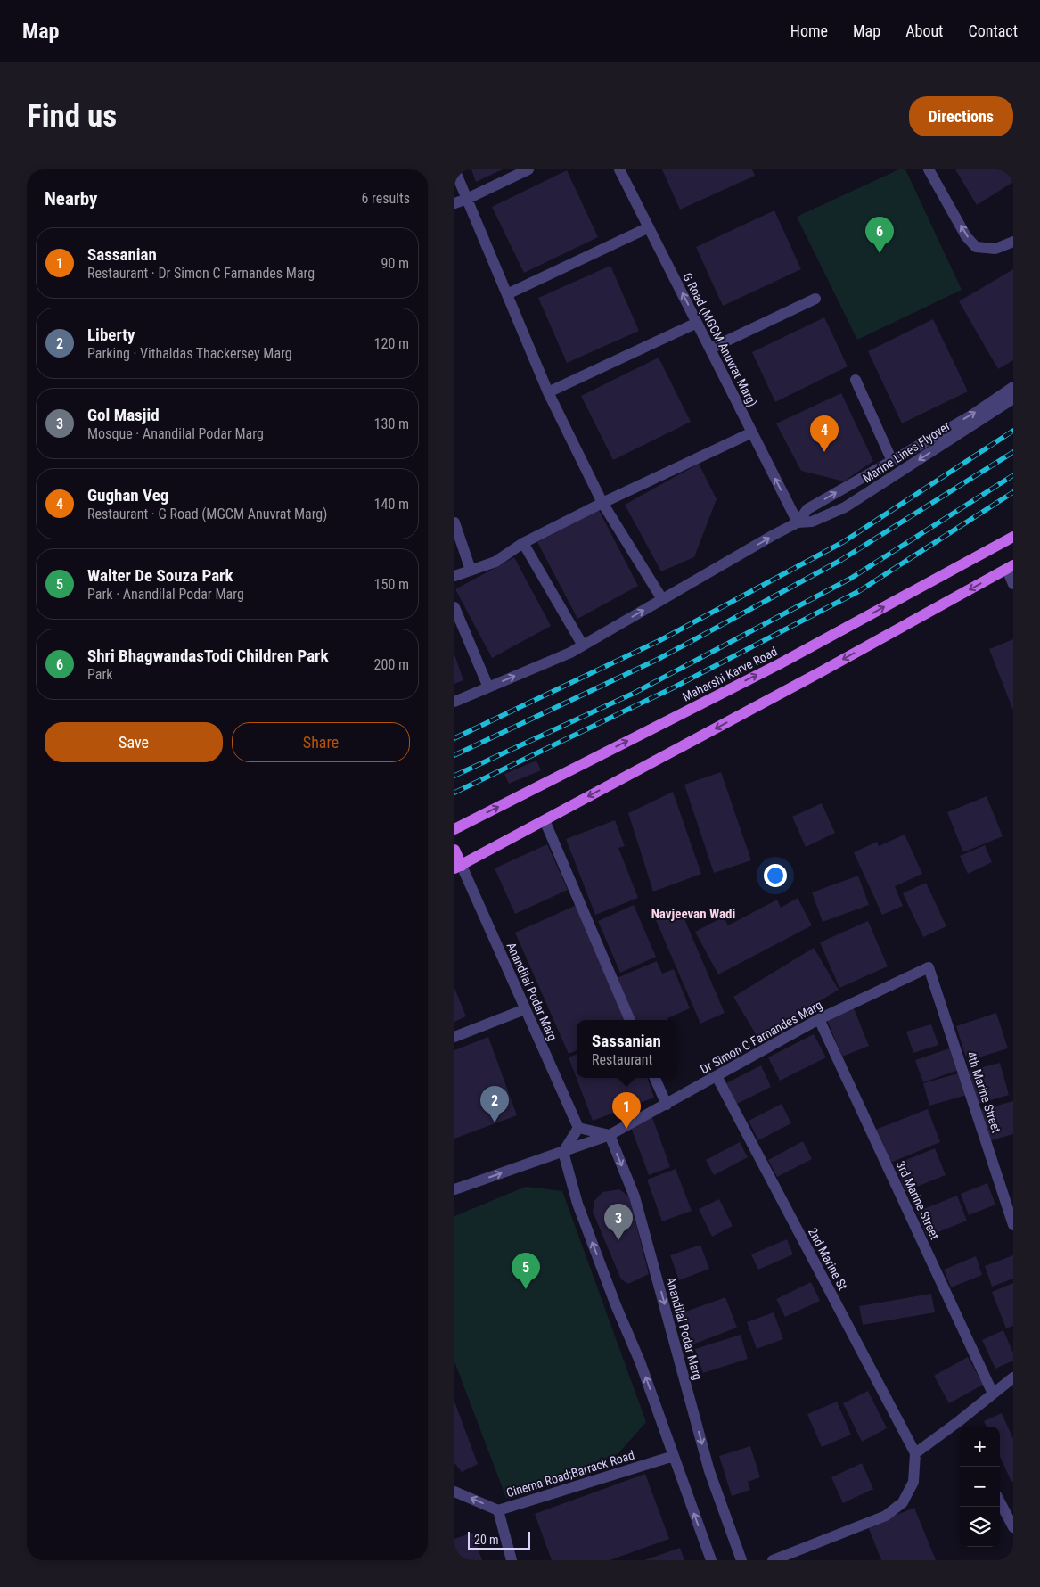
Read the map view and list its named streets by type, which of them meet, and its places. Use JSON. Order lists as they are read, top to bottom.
{
  "streets": {
    "main road": ["Maharshi Karve Road"],
    "street": [
      "G Road (MGCM Anuvrat Marg)",
      "Marine Lines Flyover",
      "Anandilal Podar Marg",
      "Dr Simon C Farnandes Marg",
      "4th Marine Street",
      "3rd Marine Street",
      "2nd Marine St",
      "Cinema Road;Barrack Road"
    ]
  },
  "crossings": [
    ["G Road (MGCM Anuvrat Marg)", "Marine Lines Flyover"],
    ["Anandilal Podar Marg", "Dr Simon C Farnandes Marg"],
    ["Dr Simon C Farnandes Marg", "4th Marine Street"],
    ["Dr Simon C Farnandes Marg", "3rd Marine Street"],
    ["Dr Simon C Farnandes Marg", "2nd Marine St"]
  ],
  "one_way": ["G Road (MGCM Anuvrat Marg)"],
  "districts": ["Navjeevan Wadi"],
  "scale_bar": "20 m",
  "page": {
    "header": "Map",
    "nav": [
      "Home",
      "Map",
      "About",
      "Contact"
    ],
    "buttons": [
      "Directions",
      ["Save", "Share"]
    ],
    "title": "Find us",
    "heading": ["Nearby", "6 results"],
    "pins": [
      "6",
      "4",
      "2",
      "1",
      "3",
      "5"
    ],
    "list": [
      {
        "mark": "1",
        "name": "Sassanian",
        "note": "Restaurant · Dr Simon C Farnandes Marg",
        "value": "90 m"
      },
      {
        "mark": "2",
        "name": "Liberty",
        "note": "Parking · Vithaldas Thackersey Marg",
        "value": "120 m"
      },
      {
        "mark": "3",
        "name": "Gol Masjid",
        "note": "Mosque · Anandilal Podar Marg",
        "value": "130 m"
      },
      {
        "mark": "4",
        "name": "Gughan Veg",
        "note": "Restaurant · G Road (MGCM Anuvrat Marg)",
        "value": "140 m"
      },
      {
        "mark": "5",
        "name": "Walter De Souza Park",
        "note": "Park · Anandilal Podar Marg",
        "value": "150 m"
      },
      {
        "mark": "6",
        "name": "Shri BhagwandasTodi Children Park",
        "note": "Park",
        "value": "200 m"
      }
    ],
    "popup": ["Sassanian", "Restaurant"],
    "map_buttons": ["+", "−"],
    "scale": "20 m"
  }
}
